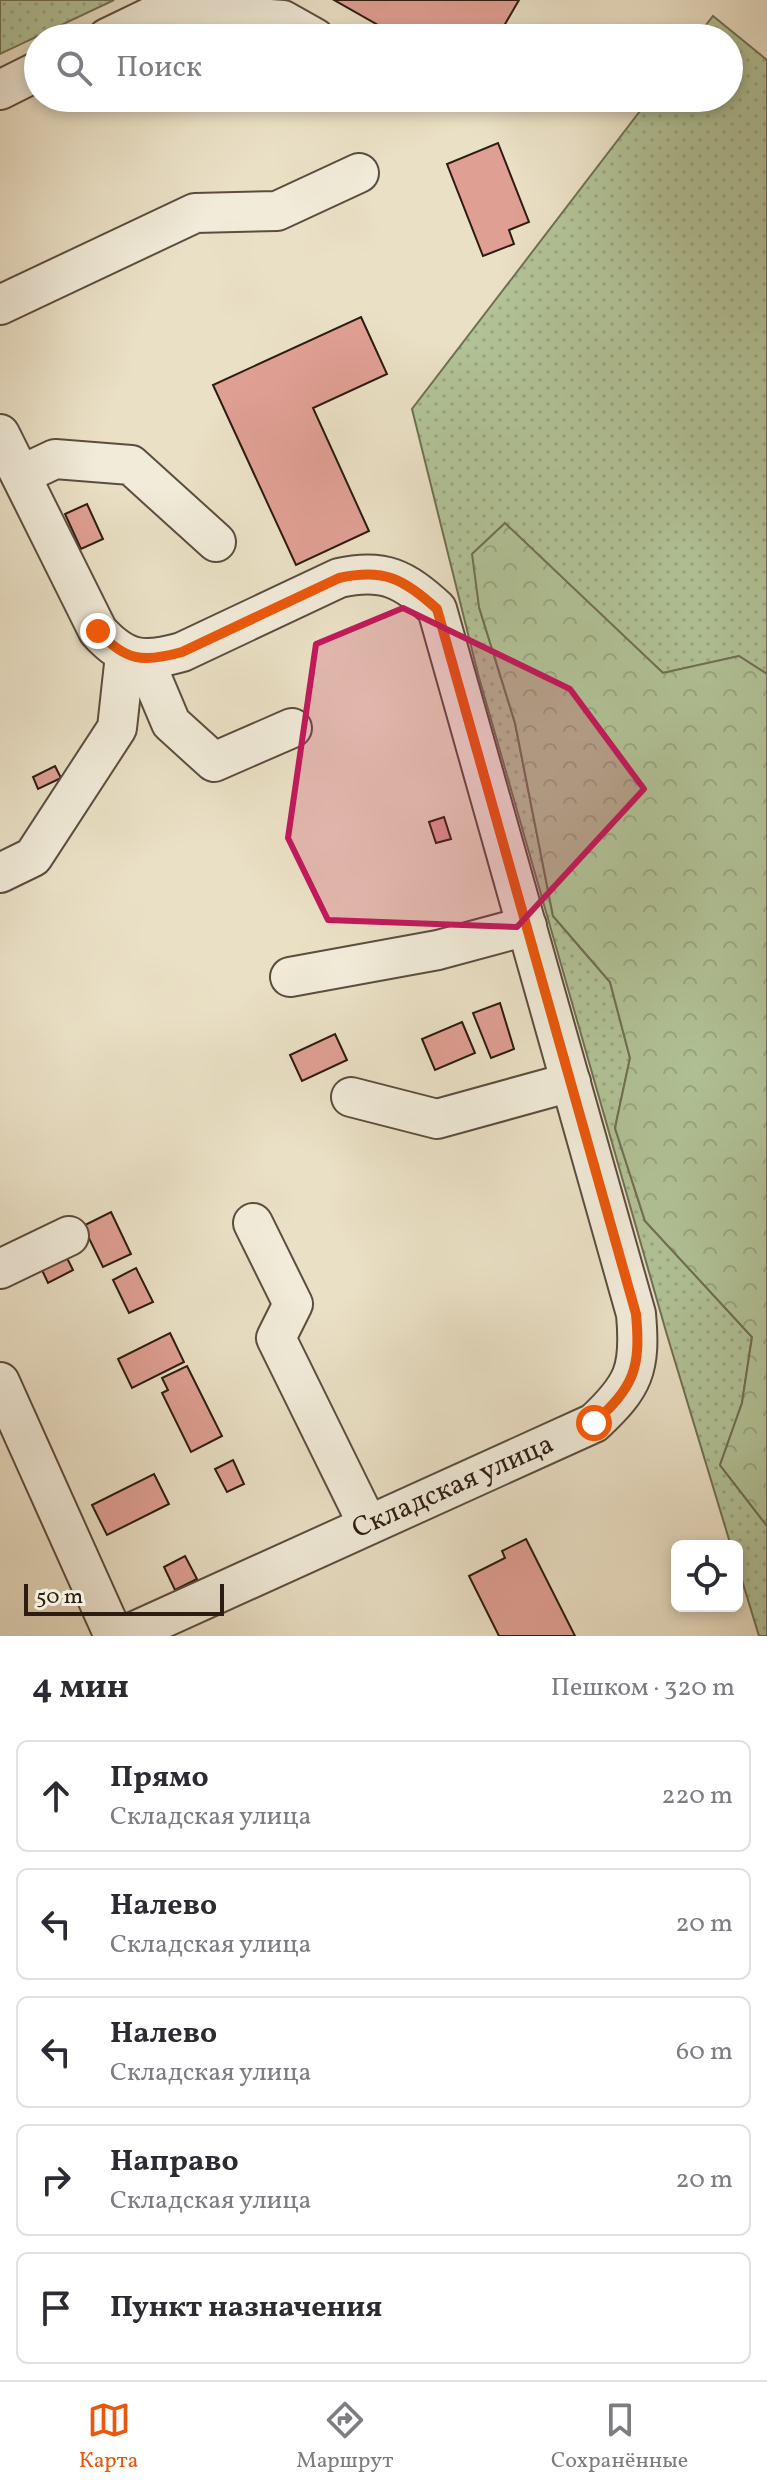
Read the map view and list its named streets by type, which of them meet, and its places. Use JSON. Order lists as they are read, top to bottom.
{
  "streets": {
    "street": ["Складская улица"]
  },
  "scale_bar": "50 m",
  "page": {
    "search": "Поиск",
    "scale": "50 m",
    "heading": ["4 мин", "Пешком · 320 m"],
    "list": [
      ["Прямо", "Складская улица", "220 m"],
      ["Налево", "Складская улица", "20 m"],
      ["Налево", "Складская улица", "60 m"],
      ["Направо", "Складская улица", "20 m"],
      "Пункт назначения"
    ],
    "nav": ["Карта", "Маршрут", "Сохранённые"]
  }
}
